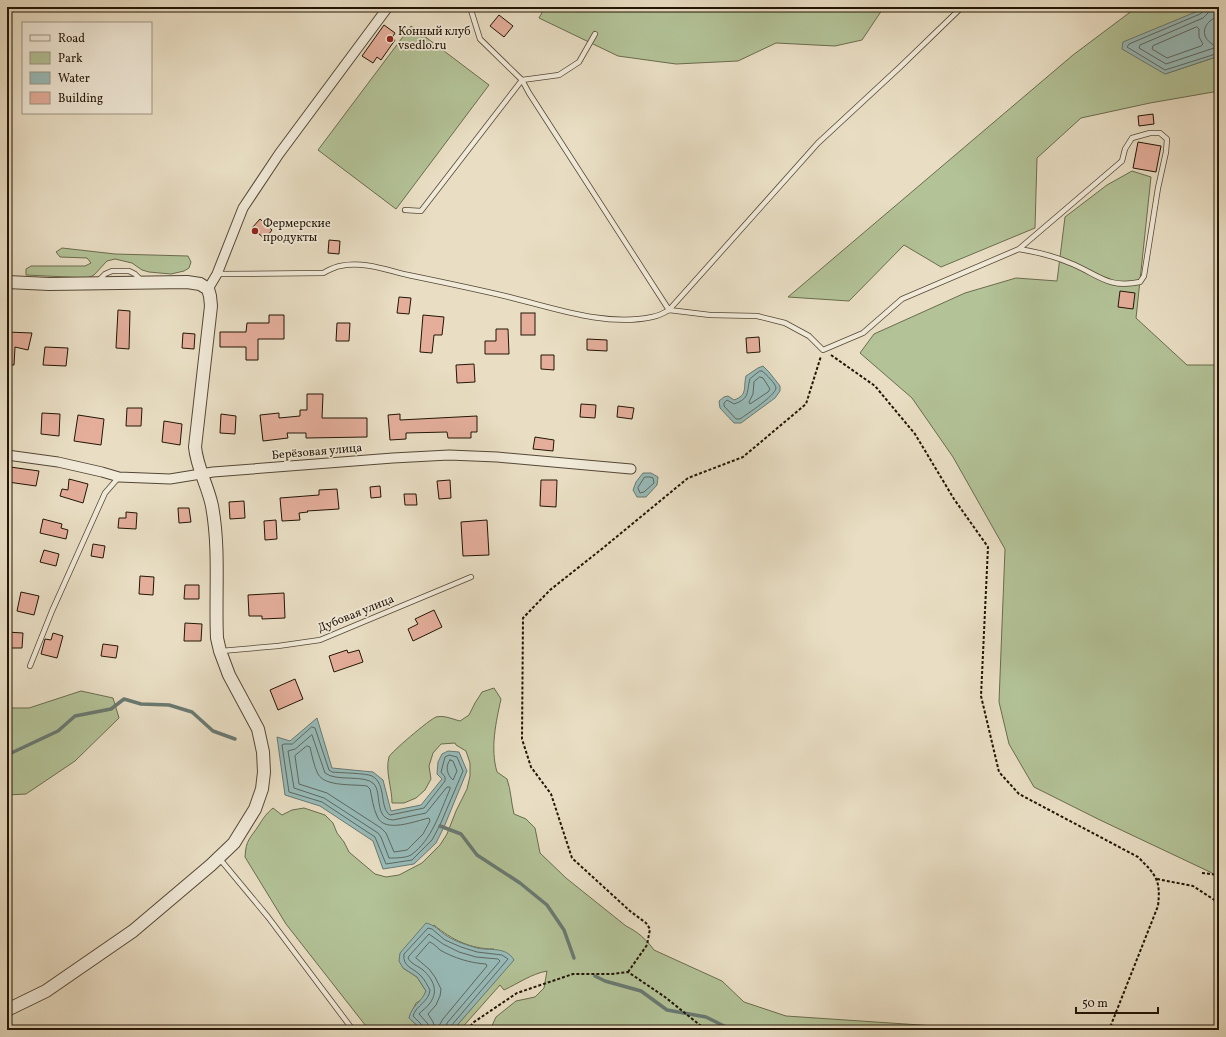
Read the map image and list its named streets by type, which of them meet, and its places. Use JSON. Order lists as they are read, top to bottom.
{
  "streets": {
    "street": ["Берёзовая улица"],
    "lane": ["Дубовая улица"]
  },
  "places": ["Конный клуб vsedlo.ru", "Фермерские продукты"],
  "legend": [
    "Road",
    "Park",
    "Water",
    "Building"
  ],
  "scale_bar": "50 m"
}
